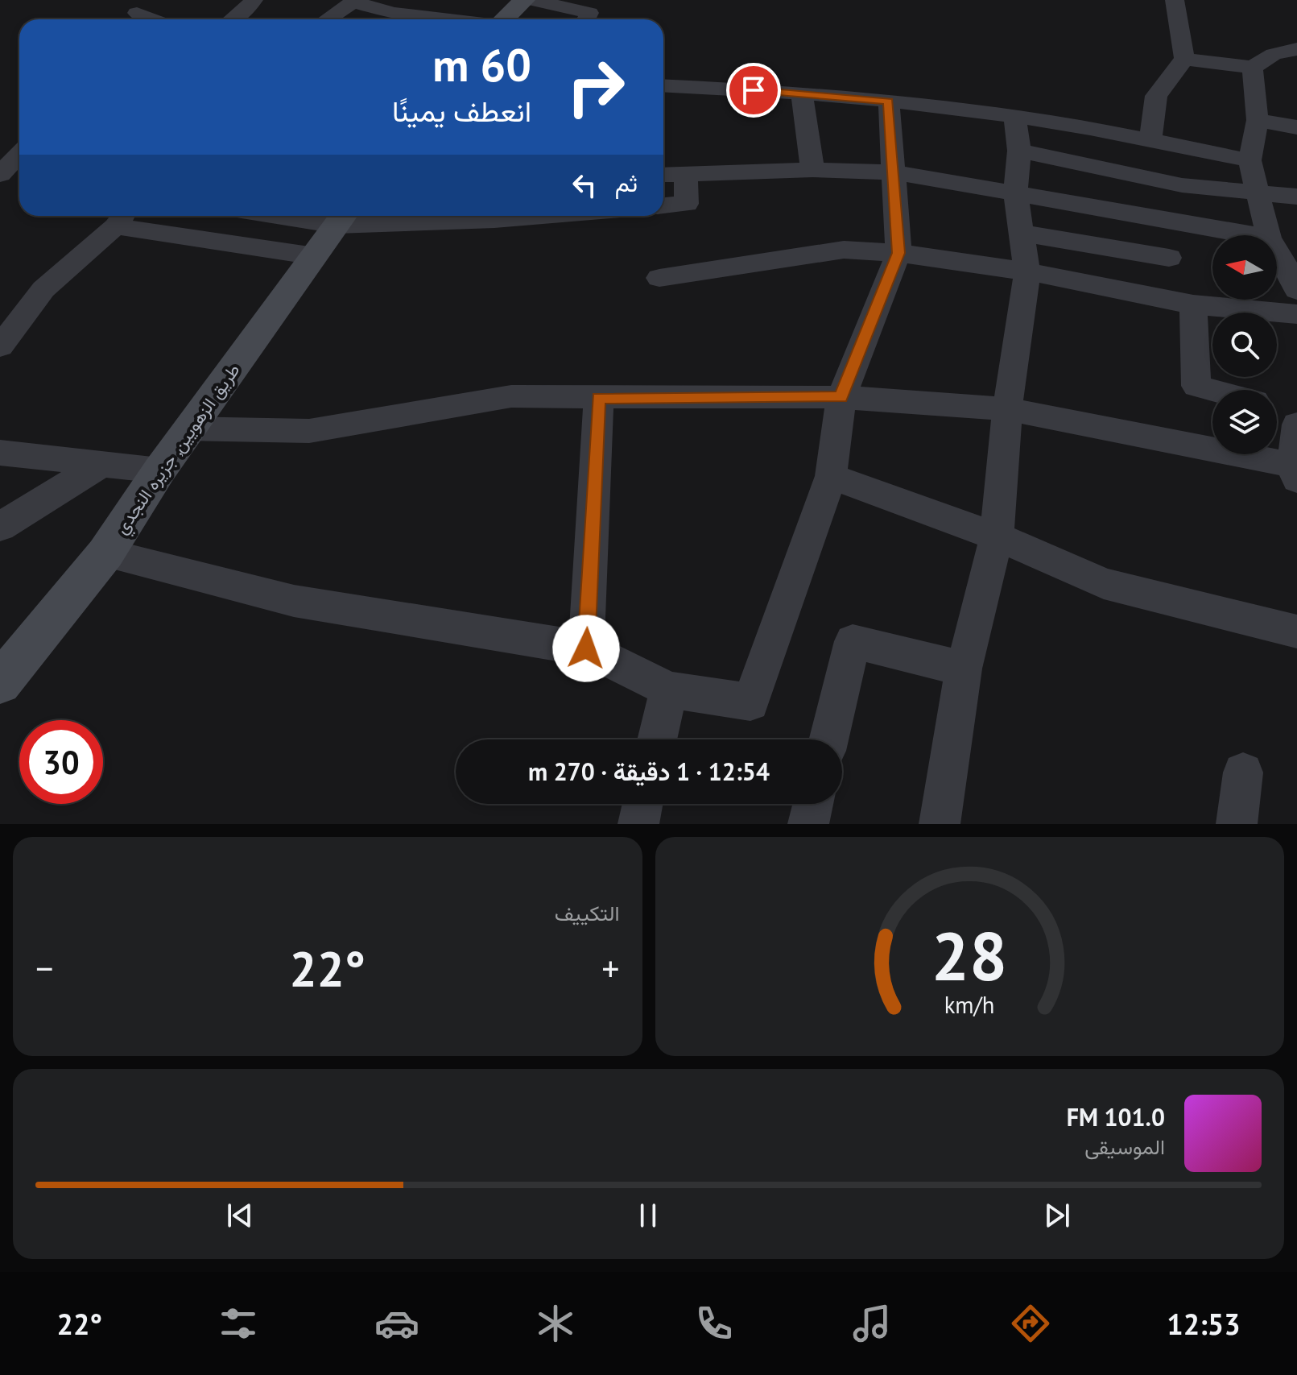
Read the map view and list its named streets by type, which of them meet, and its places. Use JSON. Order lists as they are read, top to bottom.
{
  "streets": {
    "street": ["طريق الزهويين, جزيره النجدي"]
  },
  "north": "left",
  "page": {
    "turn": ["60 m", "انعطف يمينًا"],
    "then": "ثم",
    "limit": "30",
    "trip": "12:54 · 1 دقيقة · 270 m",
    "tile": "التكييف",
    "heat": ["−", "22°", "+"],
    "song": ["101.0 FM", "الموسيقى"],
    "tabs": ["12:53", "22°"],
    "gauge": ["28", "km/h"]
  }
}
